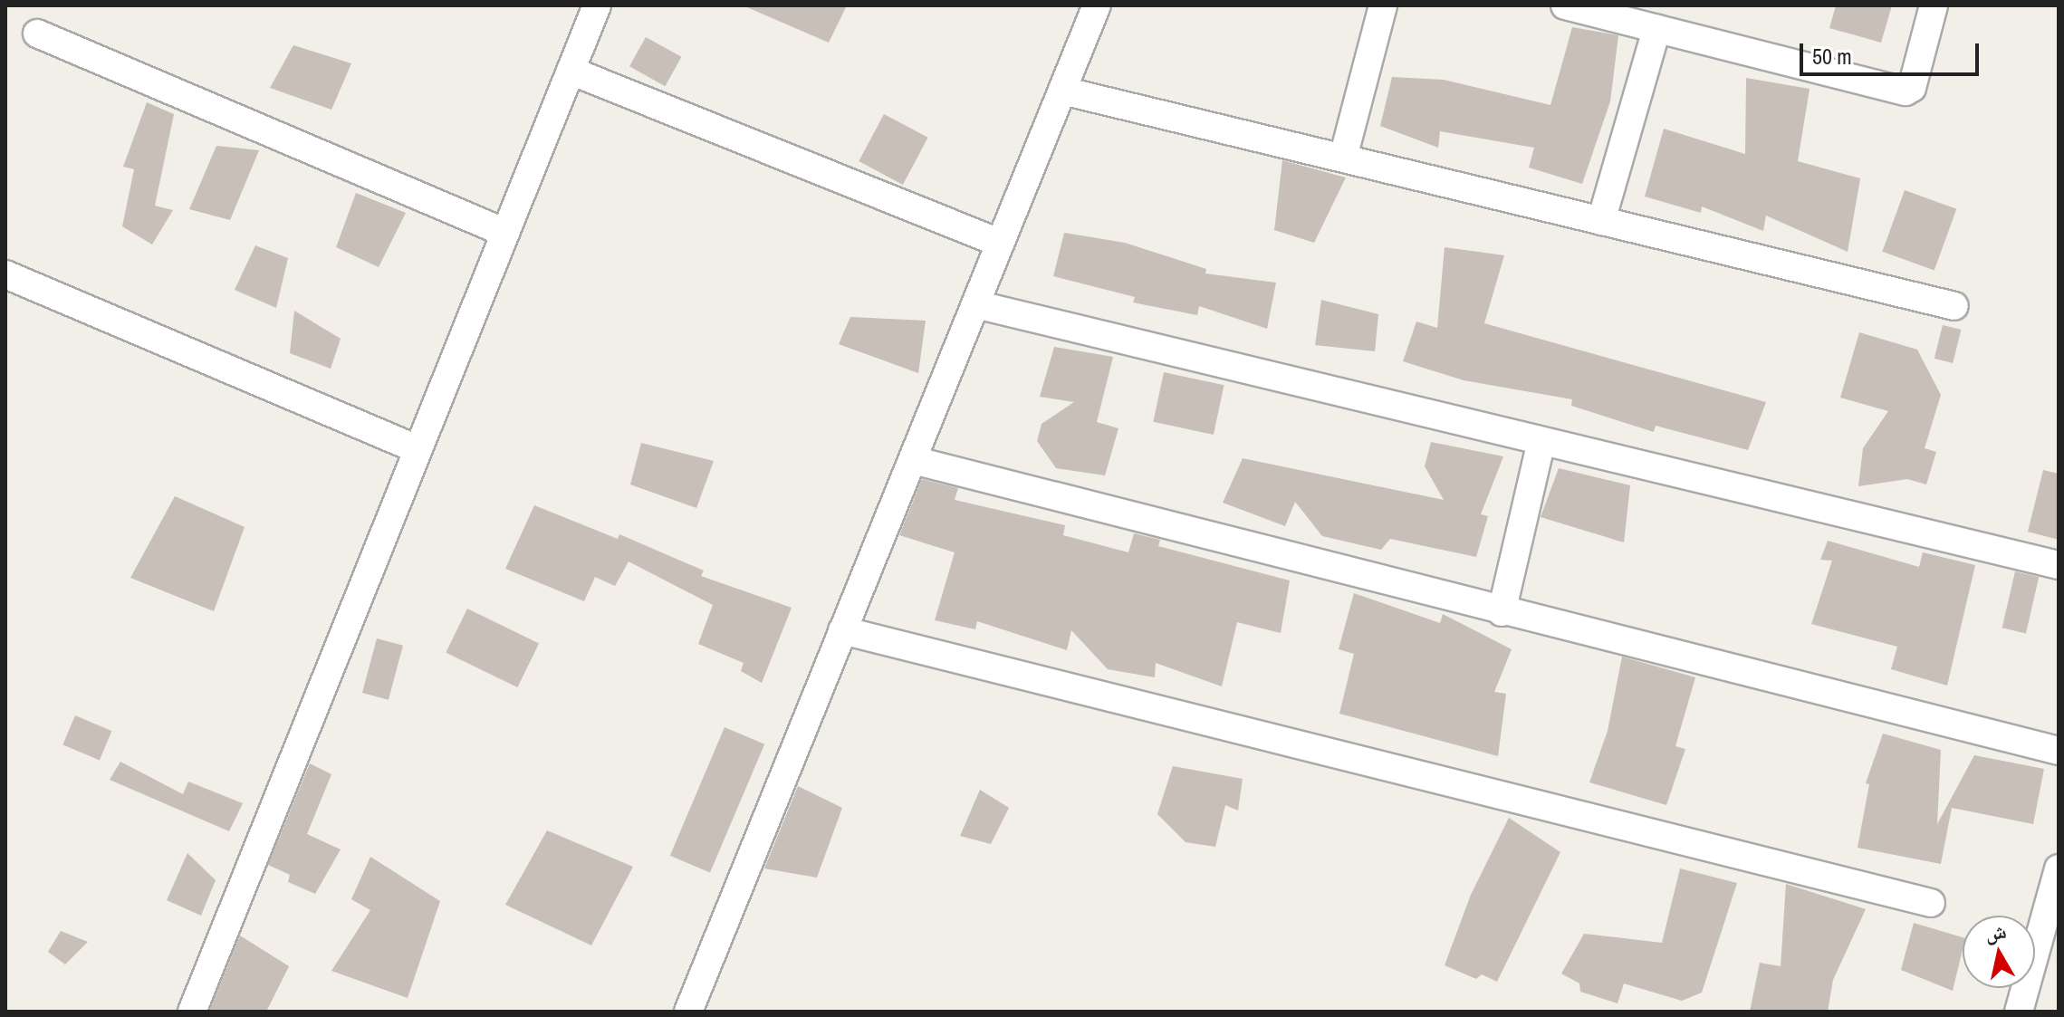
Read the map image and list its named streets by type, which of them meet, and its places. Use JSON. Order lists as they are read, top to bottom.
{
  "scale_bar": "50 m",
  "north": "top"
}
